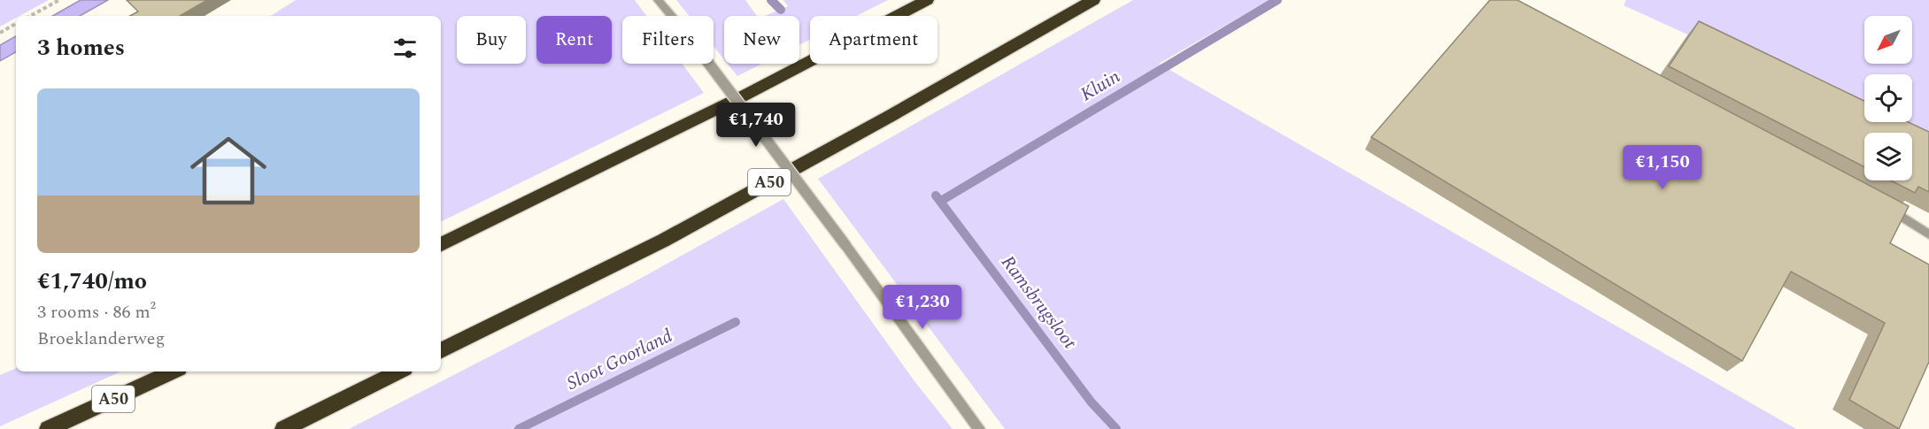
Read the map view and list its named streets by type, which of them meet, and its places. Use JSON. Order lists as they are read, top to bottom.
{
  "streets": {
    "highway": ["A50"]
  },
  "water": ["Kluin", "Ramsbrugsloot", "Sloot Goorland"],
  "north": "bottom left",
  "page": {
    "chip": [
      "Buy",
      "Rent",
      "Filters",
      "New",
      "Apartment"
    ],
    "heading": "3 homes",
    "list": [
      {
        "name": "€1,740/mo",
        "note": "3 rooms · 86 m² · Broeklanderweg"
      }
    ],
    "price": ["€1,740", "€1,150", "€1,230"]
  }
}
